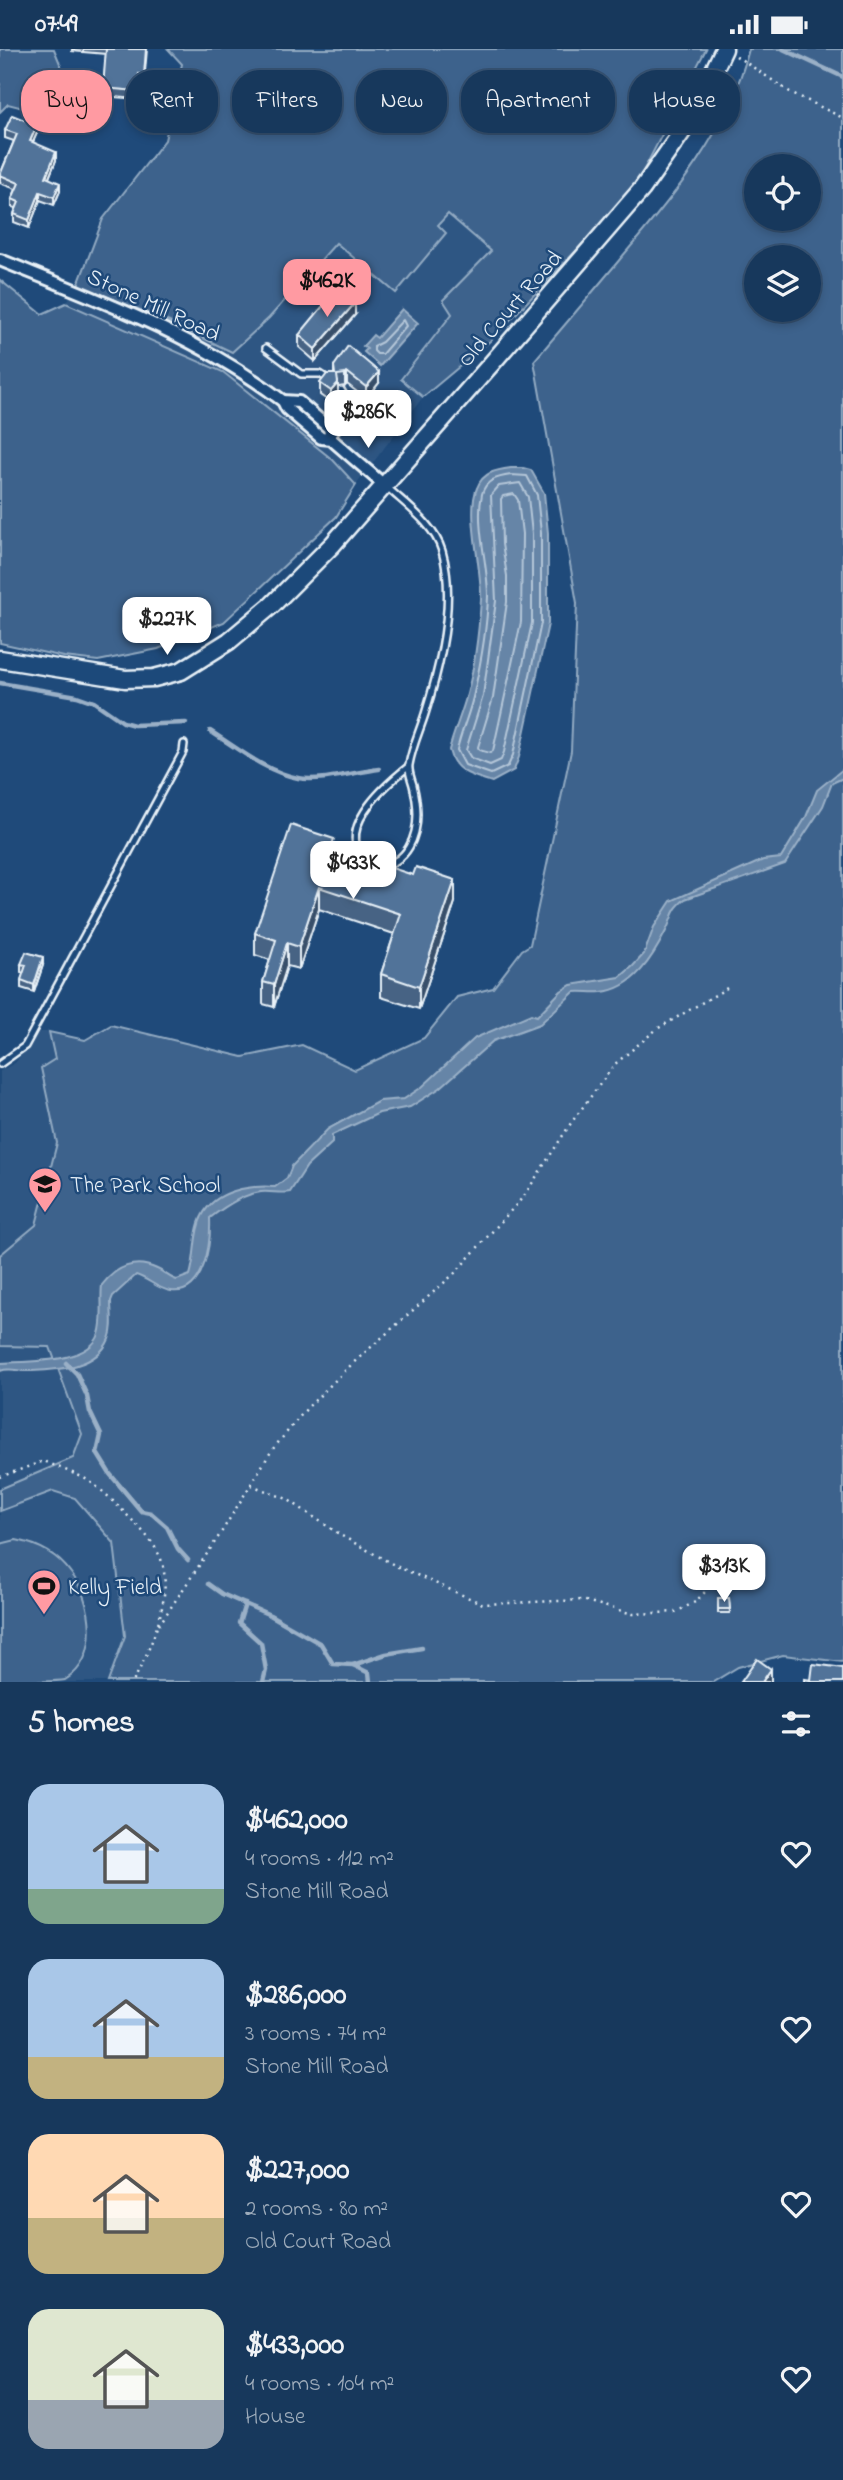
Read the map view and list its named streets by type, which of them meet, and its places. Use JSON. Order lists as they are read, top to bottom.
{
  "streets": {
    "main road": ["Old Court Road"],
    "street": ["Stone Mill Road"]
  },
  "crossings": [
    ["Stone Mill Road", "Old Court Road"]
  ],
  "places": {
    "school or university": ["The Park School"],
    "sports": ["Kelly Field"]
  },
  "page": {
    "status": "07:49",
    "chip": [
      "Buy",
      "Rent",
      "Filters",
      "New",
      "Apartment",
      "House"
    ],
    "price": [
      "$462K",
      "$286K",
      "$227K",
      "$433K",
      "$313K"
    ],
    "heading": "5 homes",
    "list": [
      {
        "name": "$462,000",
        "note": "4 rooms · 112 m² · Stone Mill Road"
      },
      {
        "name": "$286,000",
        "note": "3 rooms · 74 m² · Stone Mill Road"
      },
      {
        "name": "$227,000",
        "note": "2 rooms · 80 m² · Old Court Road"
      },
      {
        "name": "$433,000",
        "note": "4 rooms · 104 m² · House"
      }
    ]
  }
}
